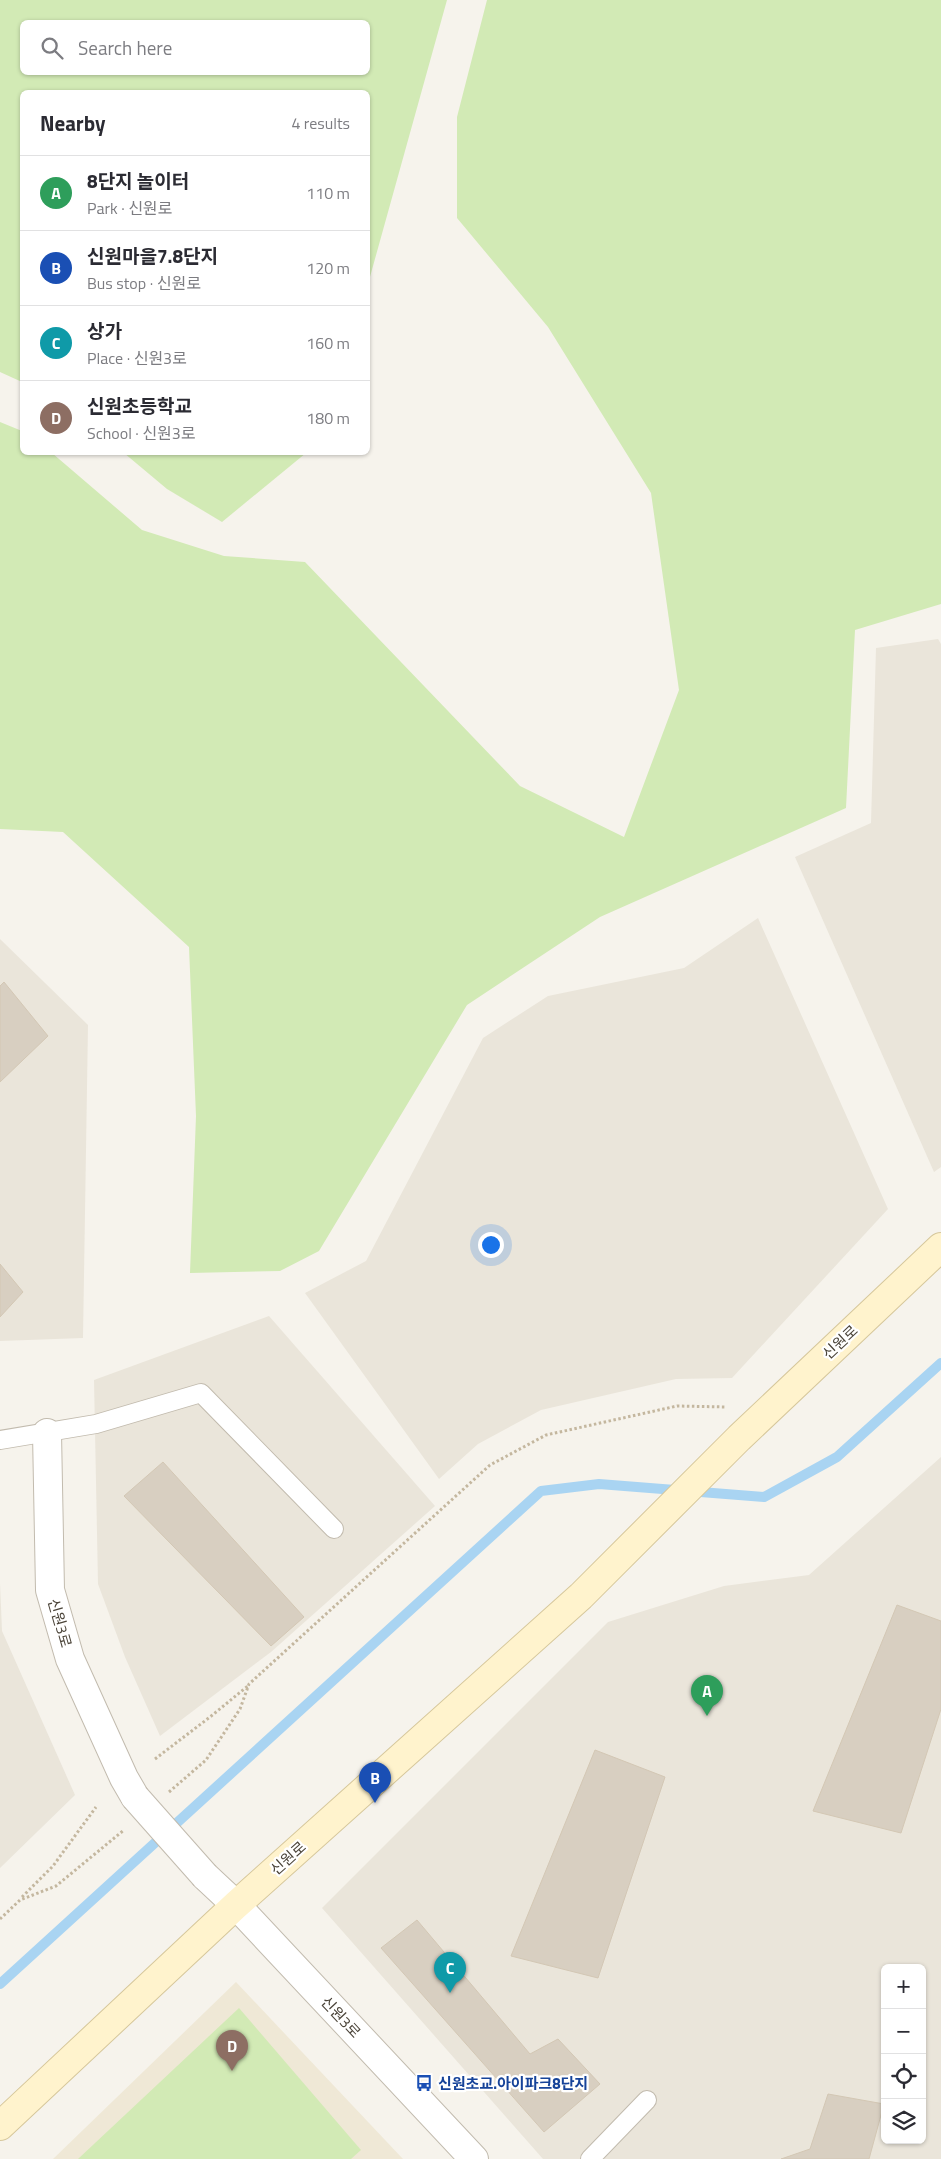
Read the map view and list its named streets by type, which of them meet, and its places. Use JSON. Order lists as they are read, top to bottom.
{
  "streets": {
    "street": ["신원로", "신원3로"]
  },
  "crossings": [
    ["신원로", "신원3로"]
  ],
  "places": {
    "bus stop": ["신원초교.아이파크8단지"]
  },
  "page": {
    "search": "Search here",
    "heading": ["Nearby", "4 results"],
    "list": [
      {
        "mark": "A",
        "name": "8단지 놀이터",
        "note": "Park · 신원로",
        "value": "110 m"
      },
      {
        "mark": "B",
        "name": "신원마을7.8단지",
        "note": "Bus stop · 신원로",
        "value": "120 m"
      },
      {
        "mark": "C",
        "name": "상가",
        "note": "Place · 신원3로",
        "value": "160 m"
      },
      {
        "mark": "D",
        "name": "신원초등학교",
        "note": "School · 신원3로",
        "value": "180 m"
      }
    ],
    "pins": [
      "A",
      "B",
      "C",
      "D"
    ],
    "map_buttons": ["+", "−"]
  }
}
